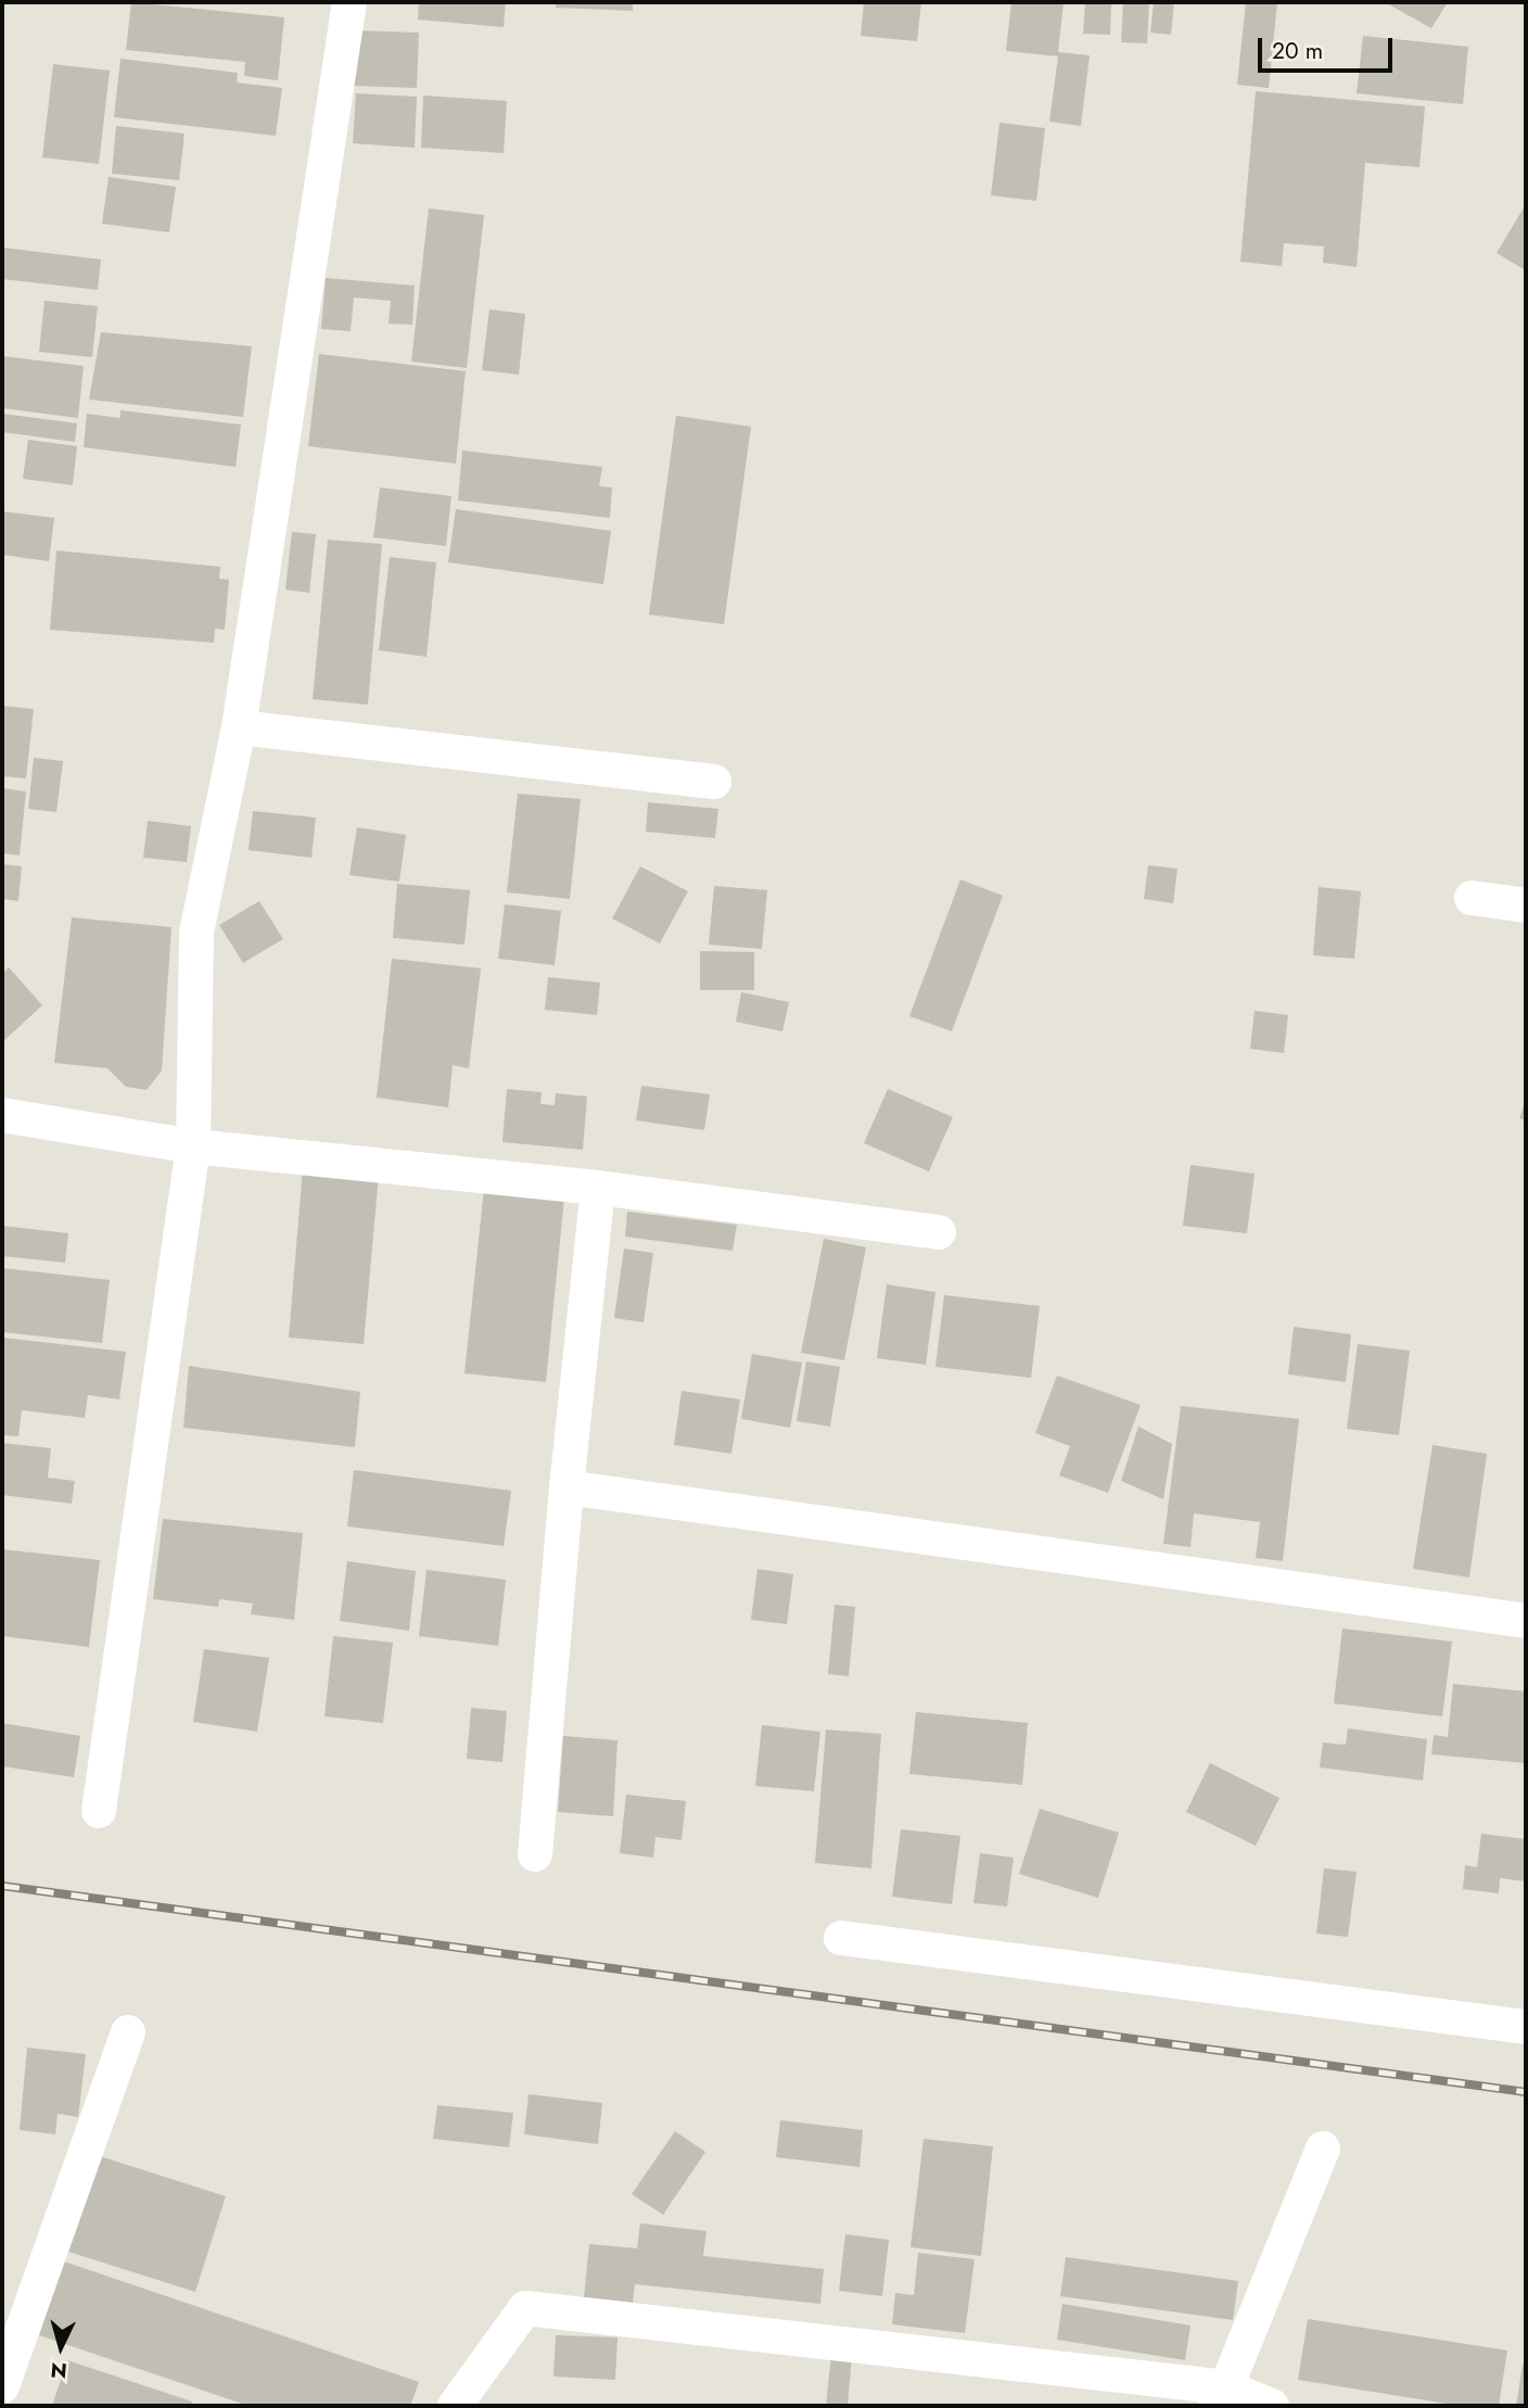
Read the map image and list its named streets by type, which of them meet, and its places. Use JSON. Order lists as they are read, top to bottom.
{
  "scale_bar": "20 m",
  "north": "bottom"
}
